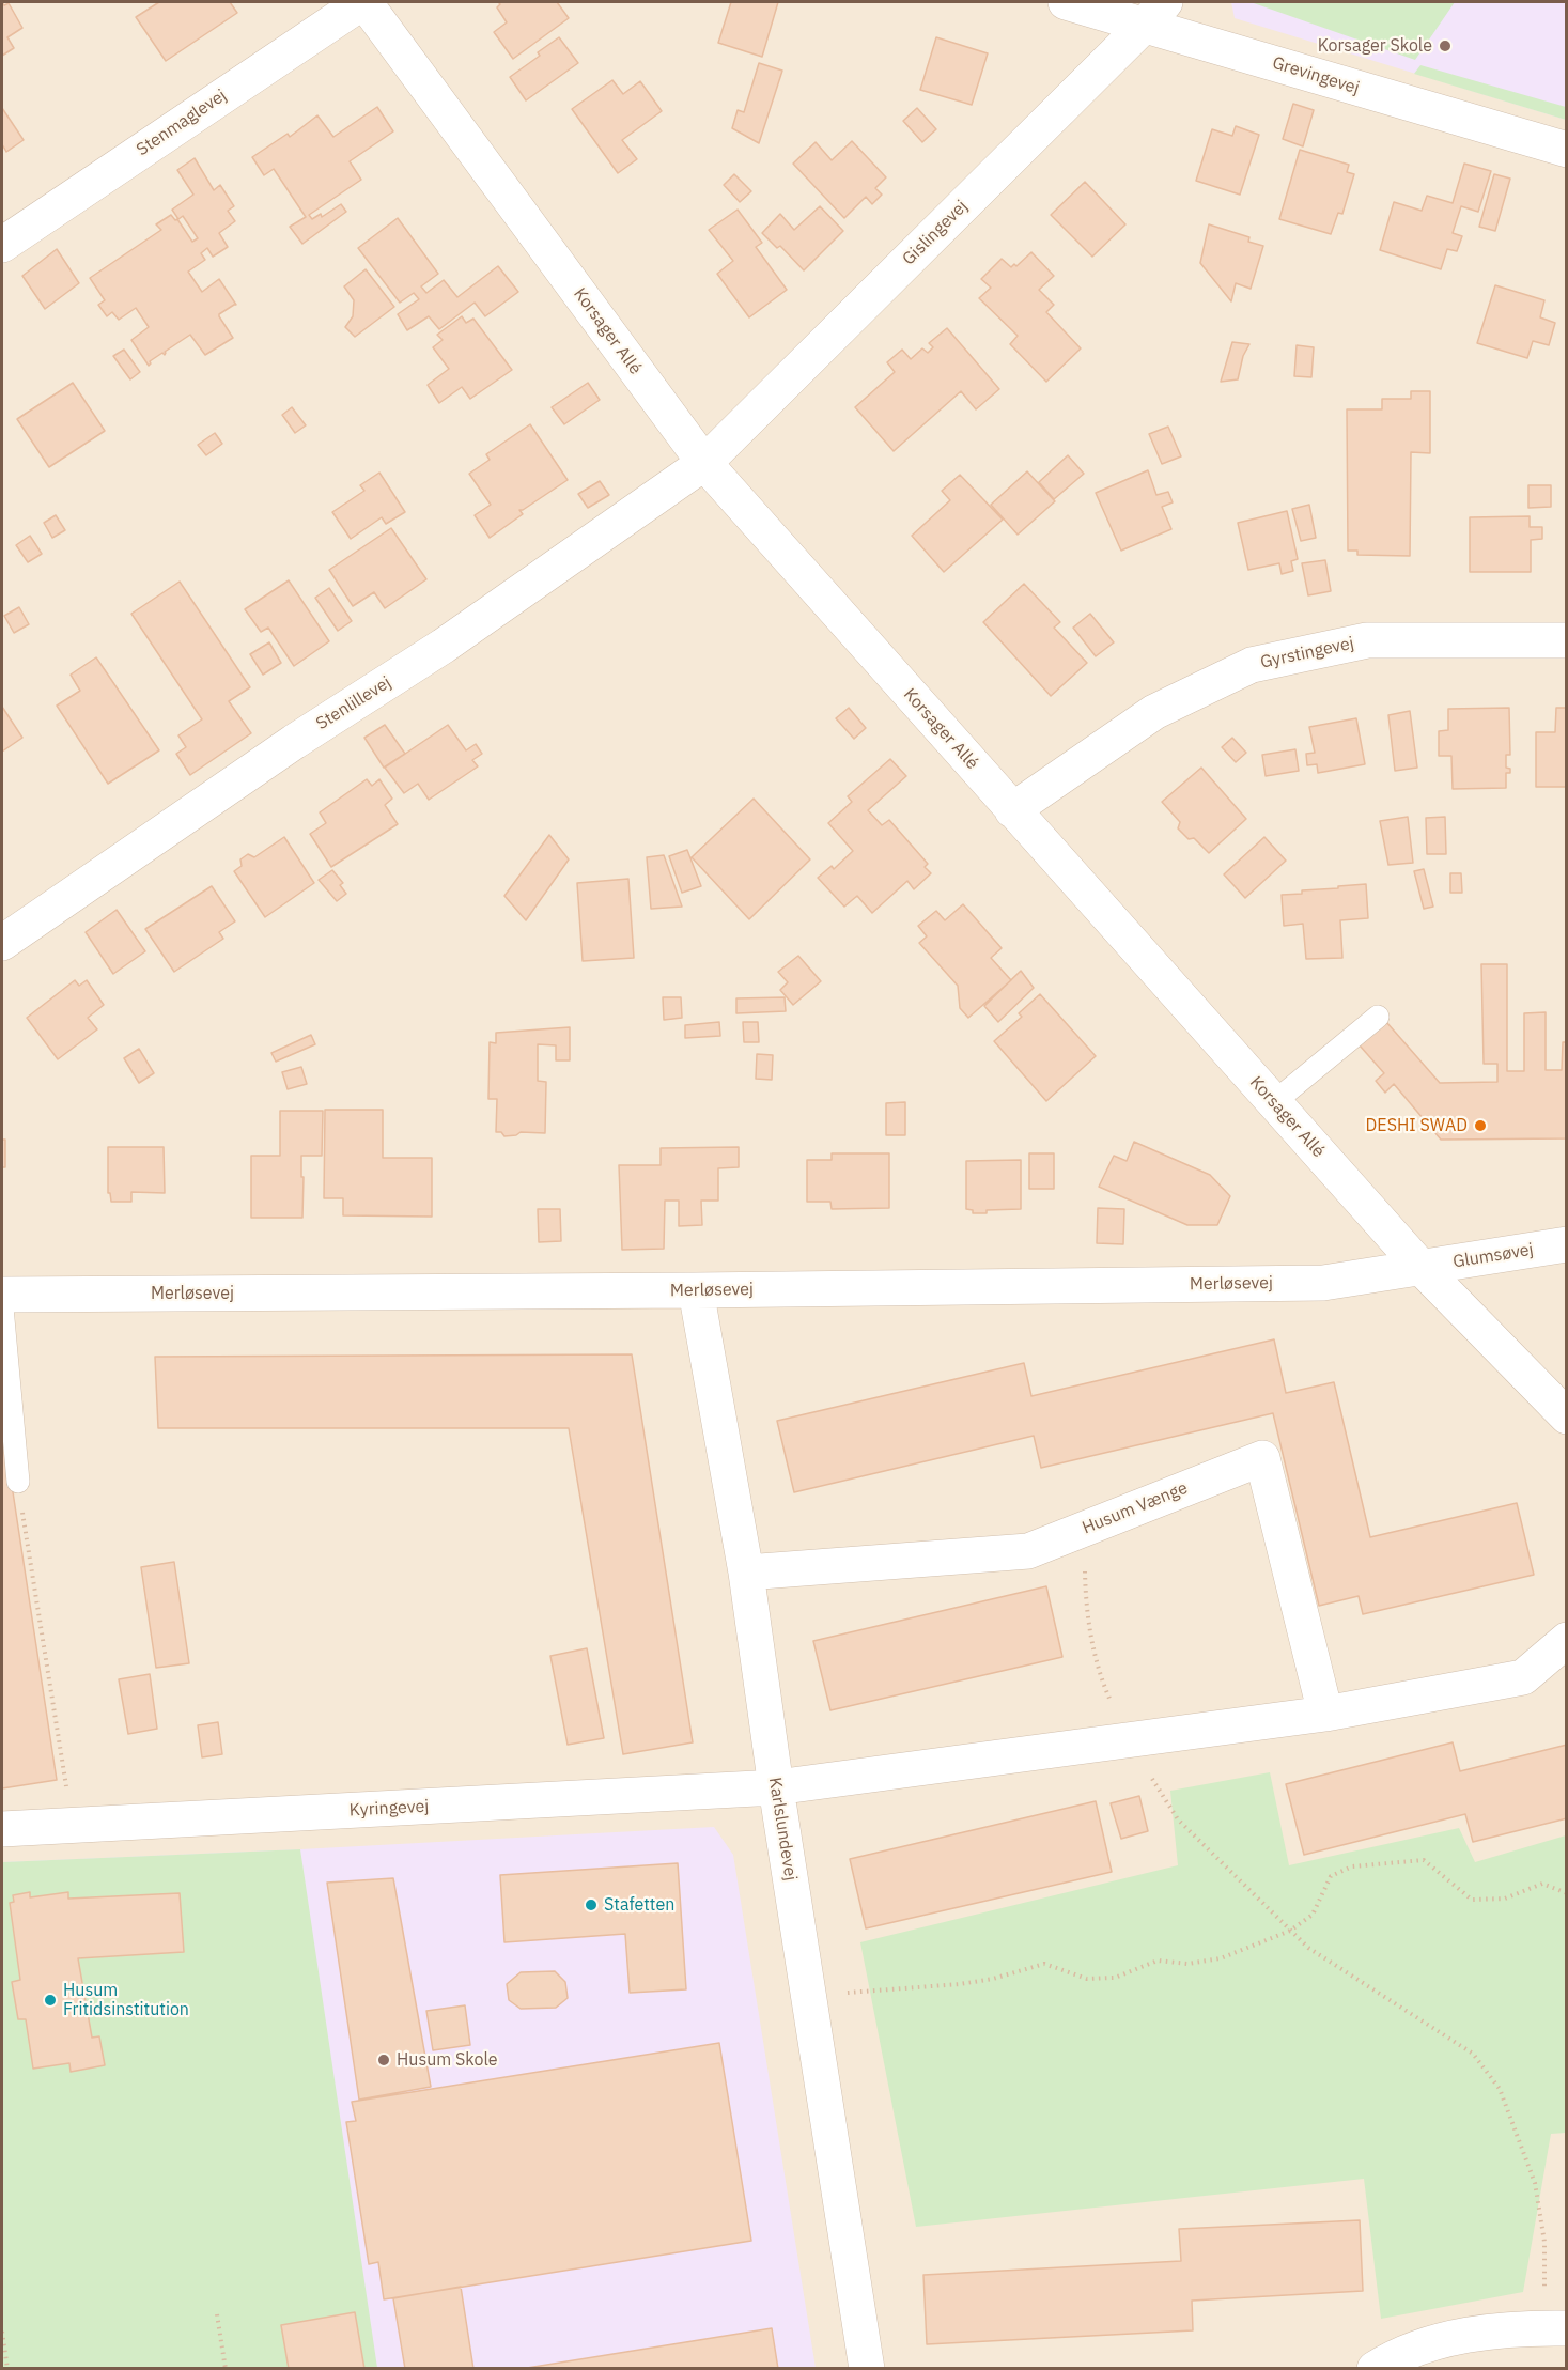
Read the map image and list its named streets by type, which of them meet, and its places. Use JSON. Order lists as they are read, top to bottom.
{
  "streets": {
    "street": [
      "Grevingevej",
      "Stenmaglevej",
      "Gislingevej",
      "Korsager Allé",
      "Gyrstingevej",
      "Stenlillevej",
      "Glumsøvej",
      "Merløsevej",
      "Husum Vænge",
      "Kyringevej",
      "Karlslundevej"
    ]
  },
  "crossings": [
    ["Grevingevej", "Gislingevej"],
    ["Stenmaglevej", "Korsager Allé"],
    ["Gislingevej", "Korsager Allé"],
    ["Gislingevej", "Stenlillevej"],
    ["Korsager Allé", "Gyrstingevej"],
    ["Korsager Allé", "Stenlillevej"],
    ["Korsager Allé", "Glumsøvej"],
    ["Korsager Allé", "Merløsevej"],
    ["Glumsøvej", "Merløsevej"],
    ["Merløsevej", "Karlslundevej"],
    ["Husum Vænge", "Karlslundevej"],
    ["Kyringevej", "Karlslundevej"]
  ],
  "places": [
    "Korsager Skole",
    "DESHI SWAD",
    "Stafetten",
    "Husum Fritidsinstitution",
    "Husum Skole"
  ]
}
